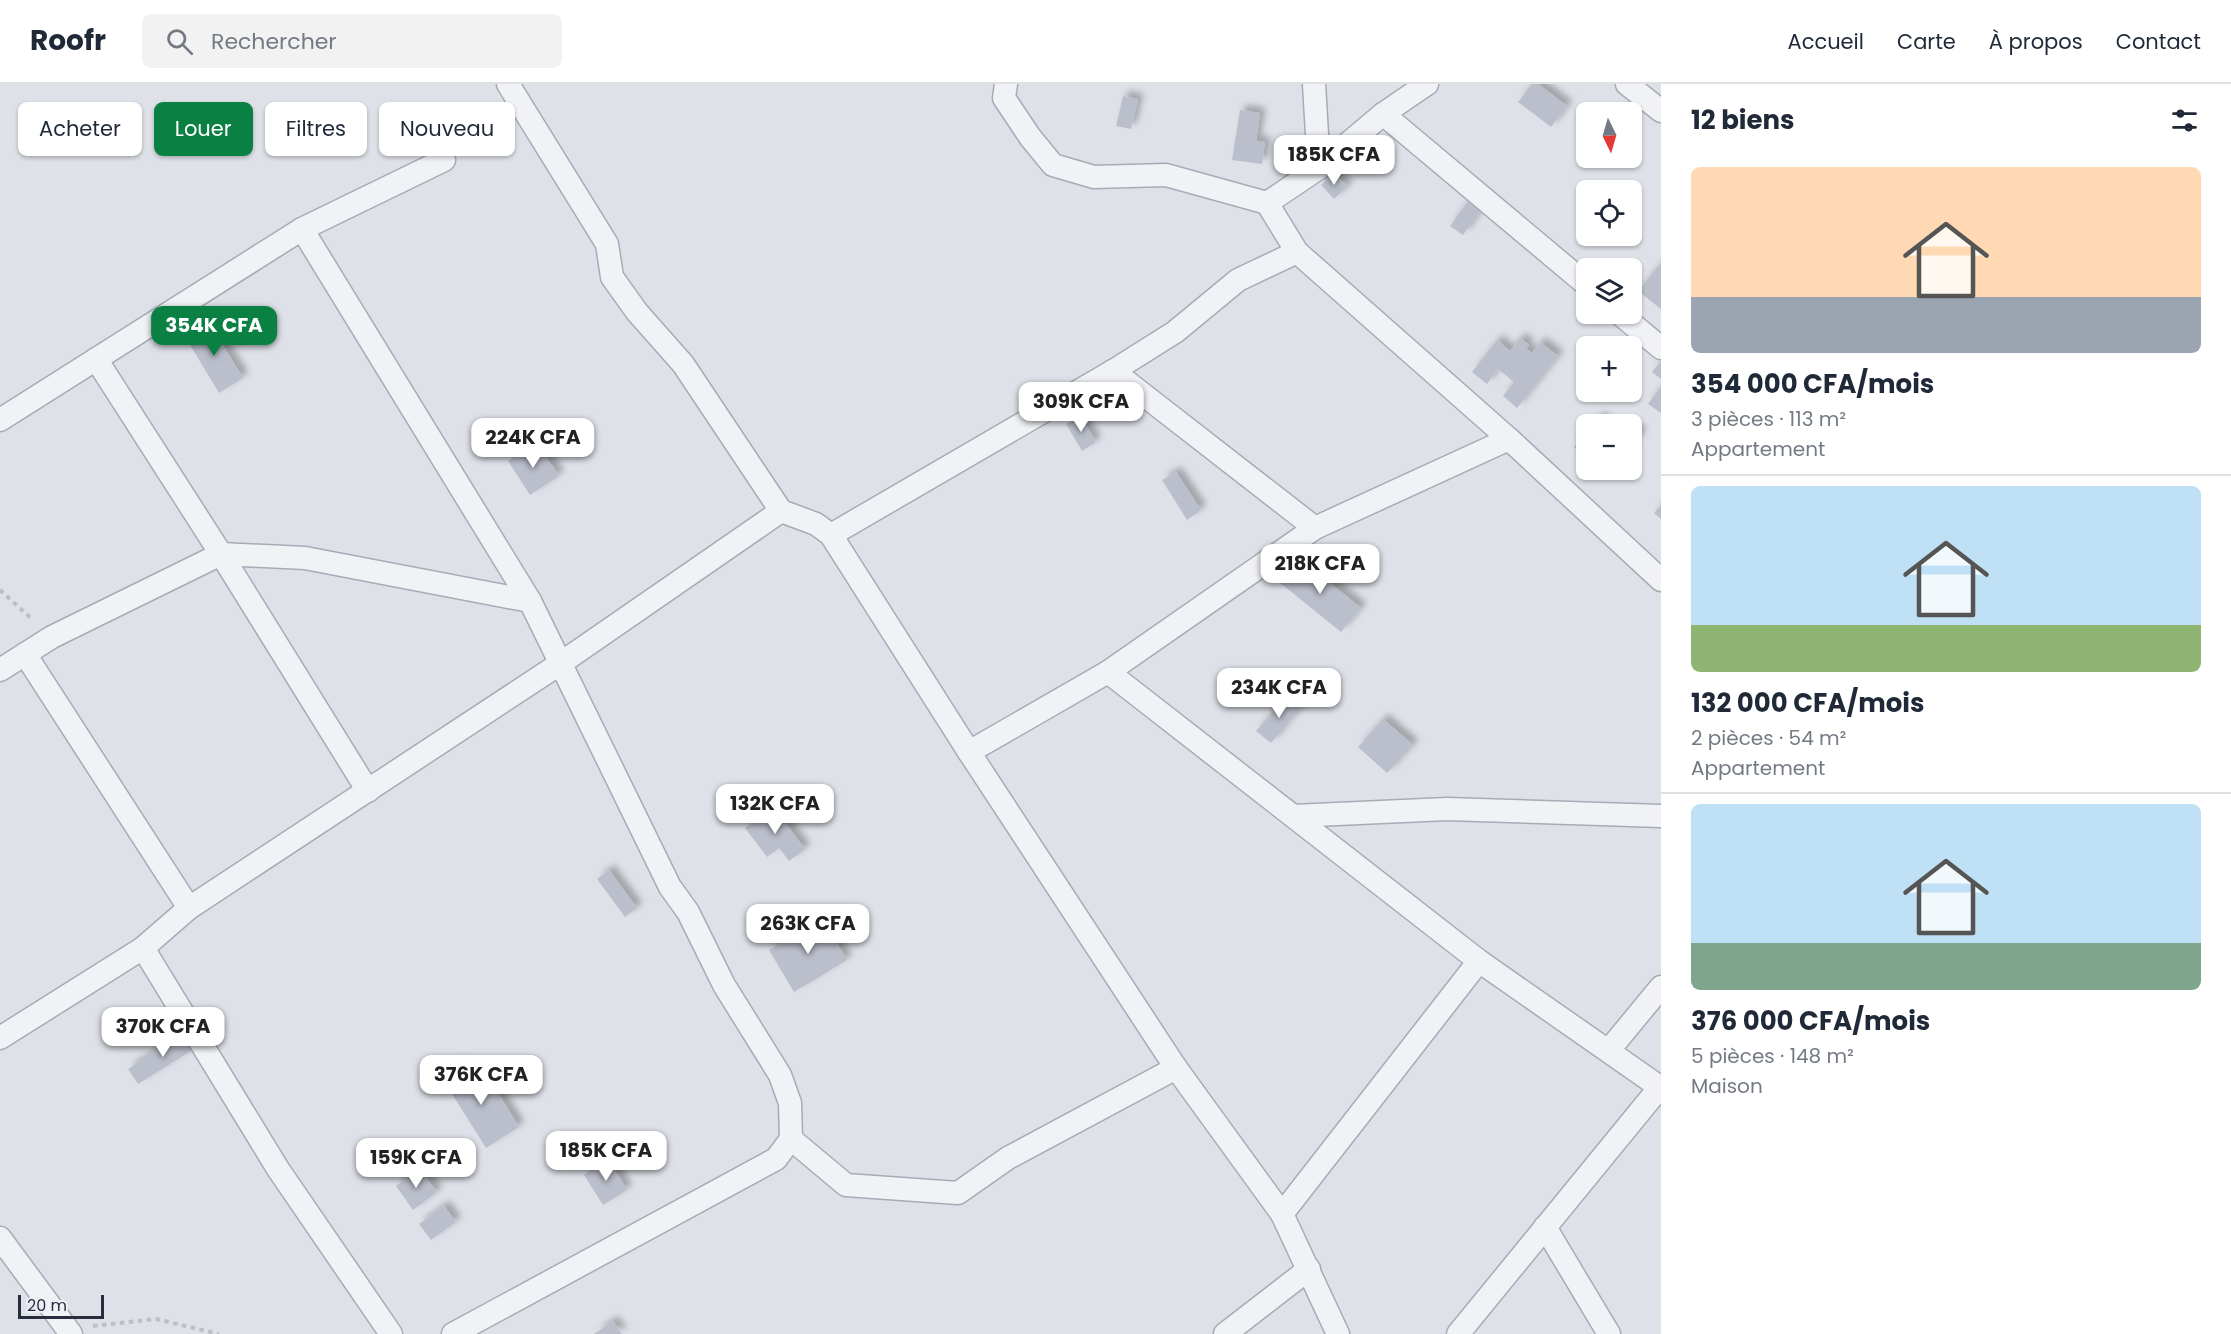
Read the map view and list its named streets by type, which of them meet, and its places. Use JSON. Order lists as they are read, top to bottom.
{
  "scale_bar": "20 m",
  "north": "bottom",
  "page": {
    "header": "Roofr",
    "search": "Rechercher",
    "nav": [
      "Accueil",
      "Carte",
      "À propos",
      "Contact"
    ],
    "heading": "12 biens",
    "map_buttons": ["+", "−"],
    "chip": [
      "Acheter",
      "Louer",
      "Filtres",
      "Nouveau"
    ],
    "price": [
      "185K CFA",
      "354K CFA",
      "309K CFA",
      "224K CFA",
      "218K CFA",
      "234K CFA",
      "132K CFA",
      "263K CFA",
      "370K CFA",
      "376K CFA",
      "185K CFA",
      "159K CFA"
    ],
    "list": [
      {
        "name": "354 000 CFA/mois",
        "note": "3 pièces · 113 m² · Appartement"
      },
      {
        "name": "132 000 CFA/mois",
        "note": "2 pièces · 54 m² · Appartement"
      },
      {
        "name": "376 000 CFA/mois",
        "note": "5 pièces · 148 m² · Maison"
      }
    ],
    "scale": "20 m"
  }
}
